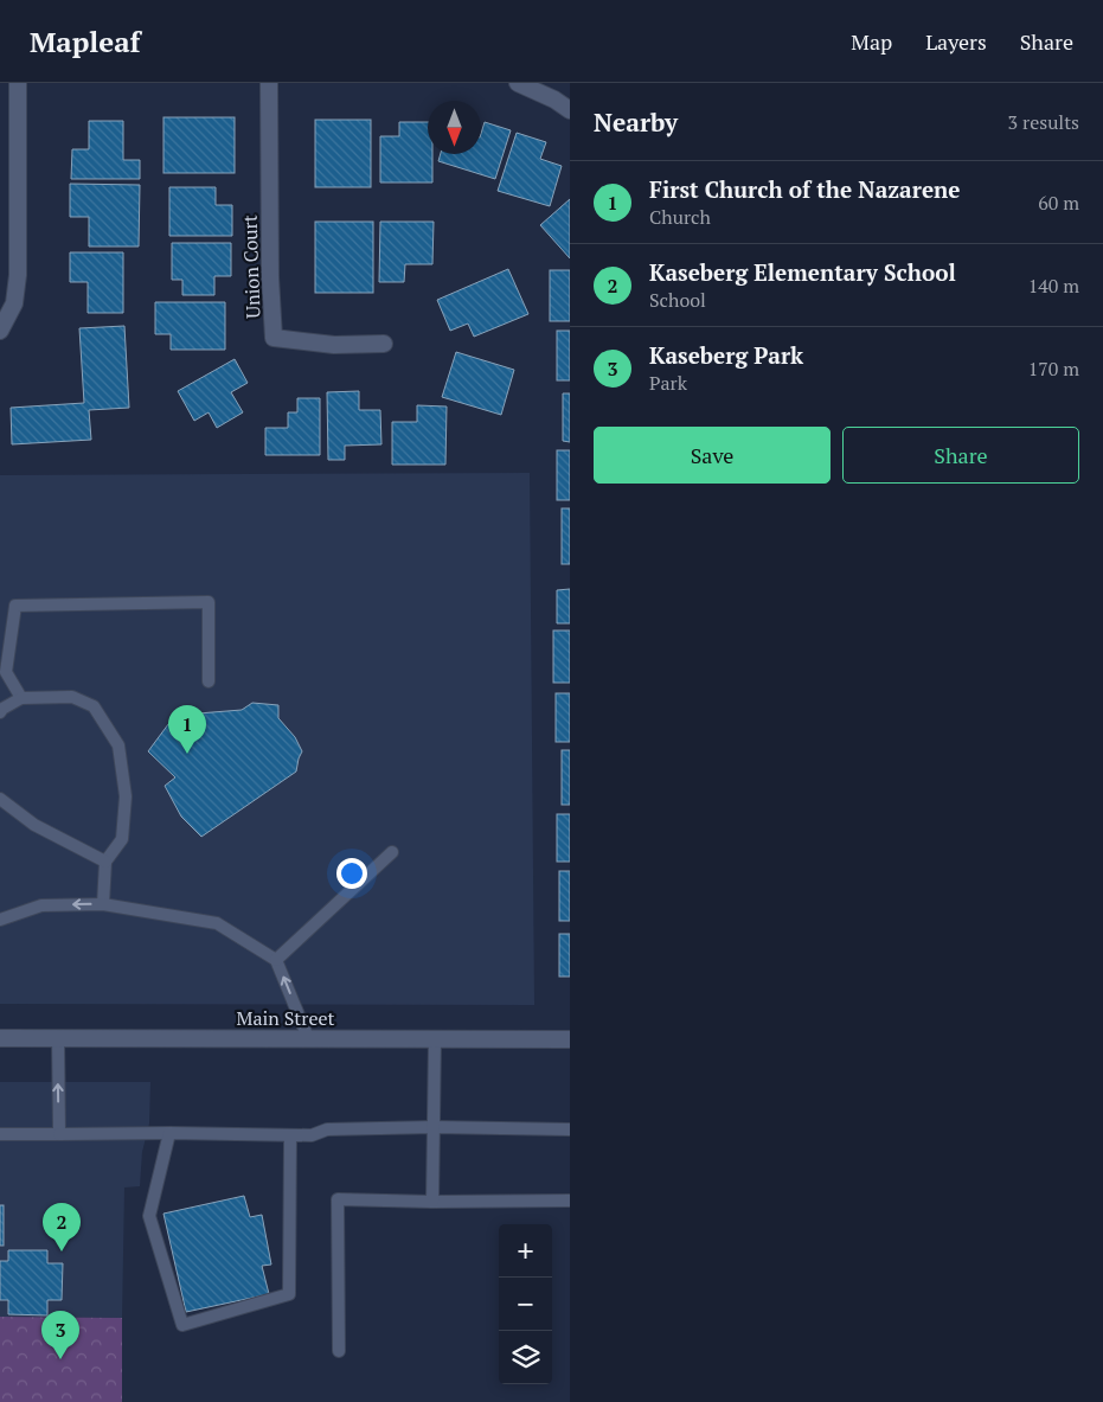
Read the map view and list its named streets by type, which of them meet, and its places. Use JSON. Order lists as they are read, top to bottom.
{
  "streets": {
    "street": ["Union Court", "Main Street"]
  },
  "north": "bottom",
  "page": {
    "header": "Mapleaf",
    "nav": ["Map", "Layers", "Share"],
    "heading": ["Nearby", "3 results"],
    "list": [
      {
        "mark": "1",
        "name": "First Church of the Nazarene",
        "note": "Church",
        "value": "60 m"
      },
      {
        "mark": "2",
        "name": "Kaseberg Elementary School",
        "note": "School",
        "value": "140 m"
      },
      {
        "mark": "3",
        "name": "Kaseberg Park",
        "note": "Park",
        "value": "170 m"
      }
    ],
    "buttons": ["Save", "Share"],
    "pins": ["1", "2", "3"],
    "map_buttons": ["+", "−"]
  }
}
